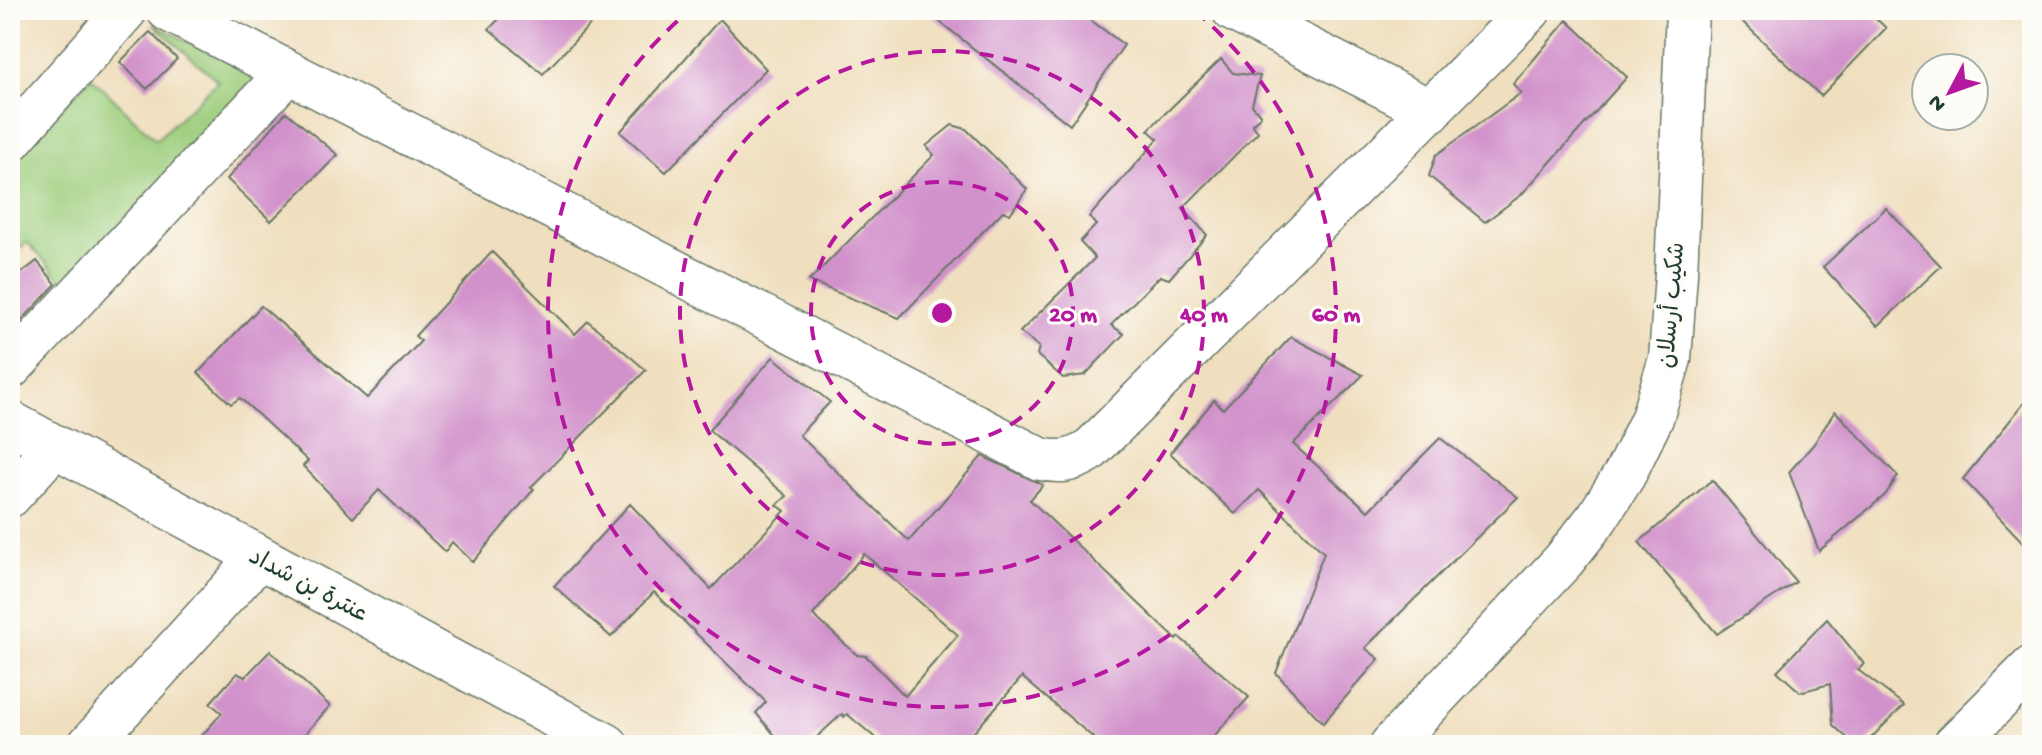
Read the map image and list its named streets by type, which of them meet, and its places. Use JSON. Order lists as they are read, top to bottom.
{
  "streets": {
    "street": ["شكيب أرسلان", "عنترة بن شداد"]
  },
  "north": "bottom left",
  "rings": ["20 m", "40 m", "60 m"]
}
